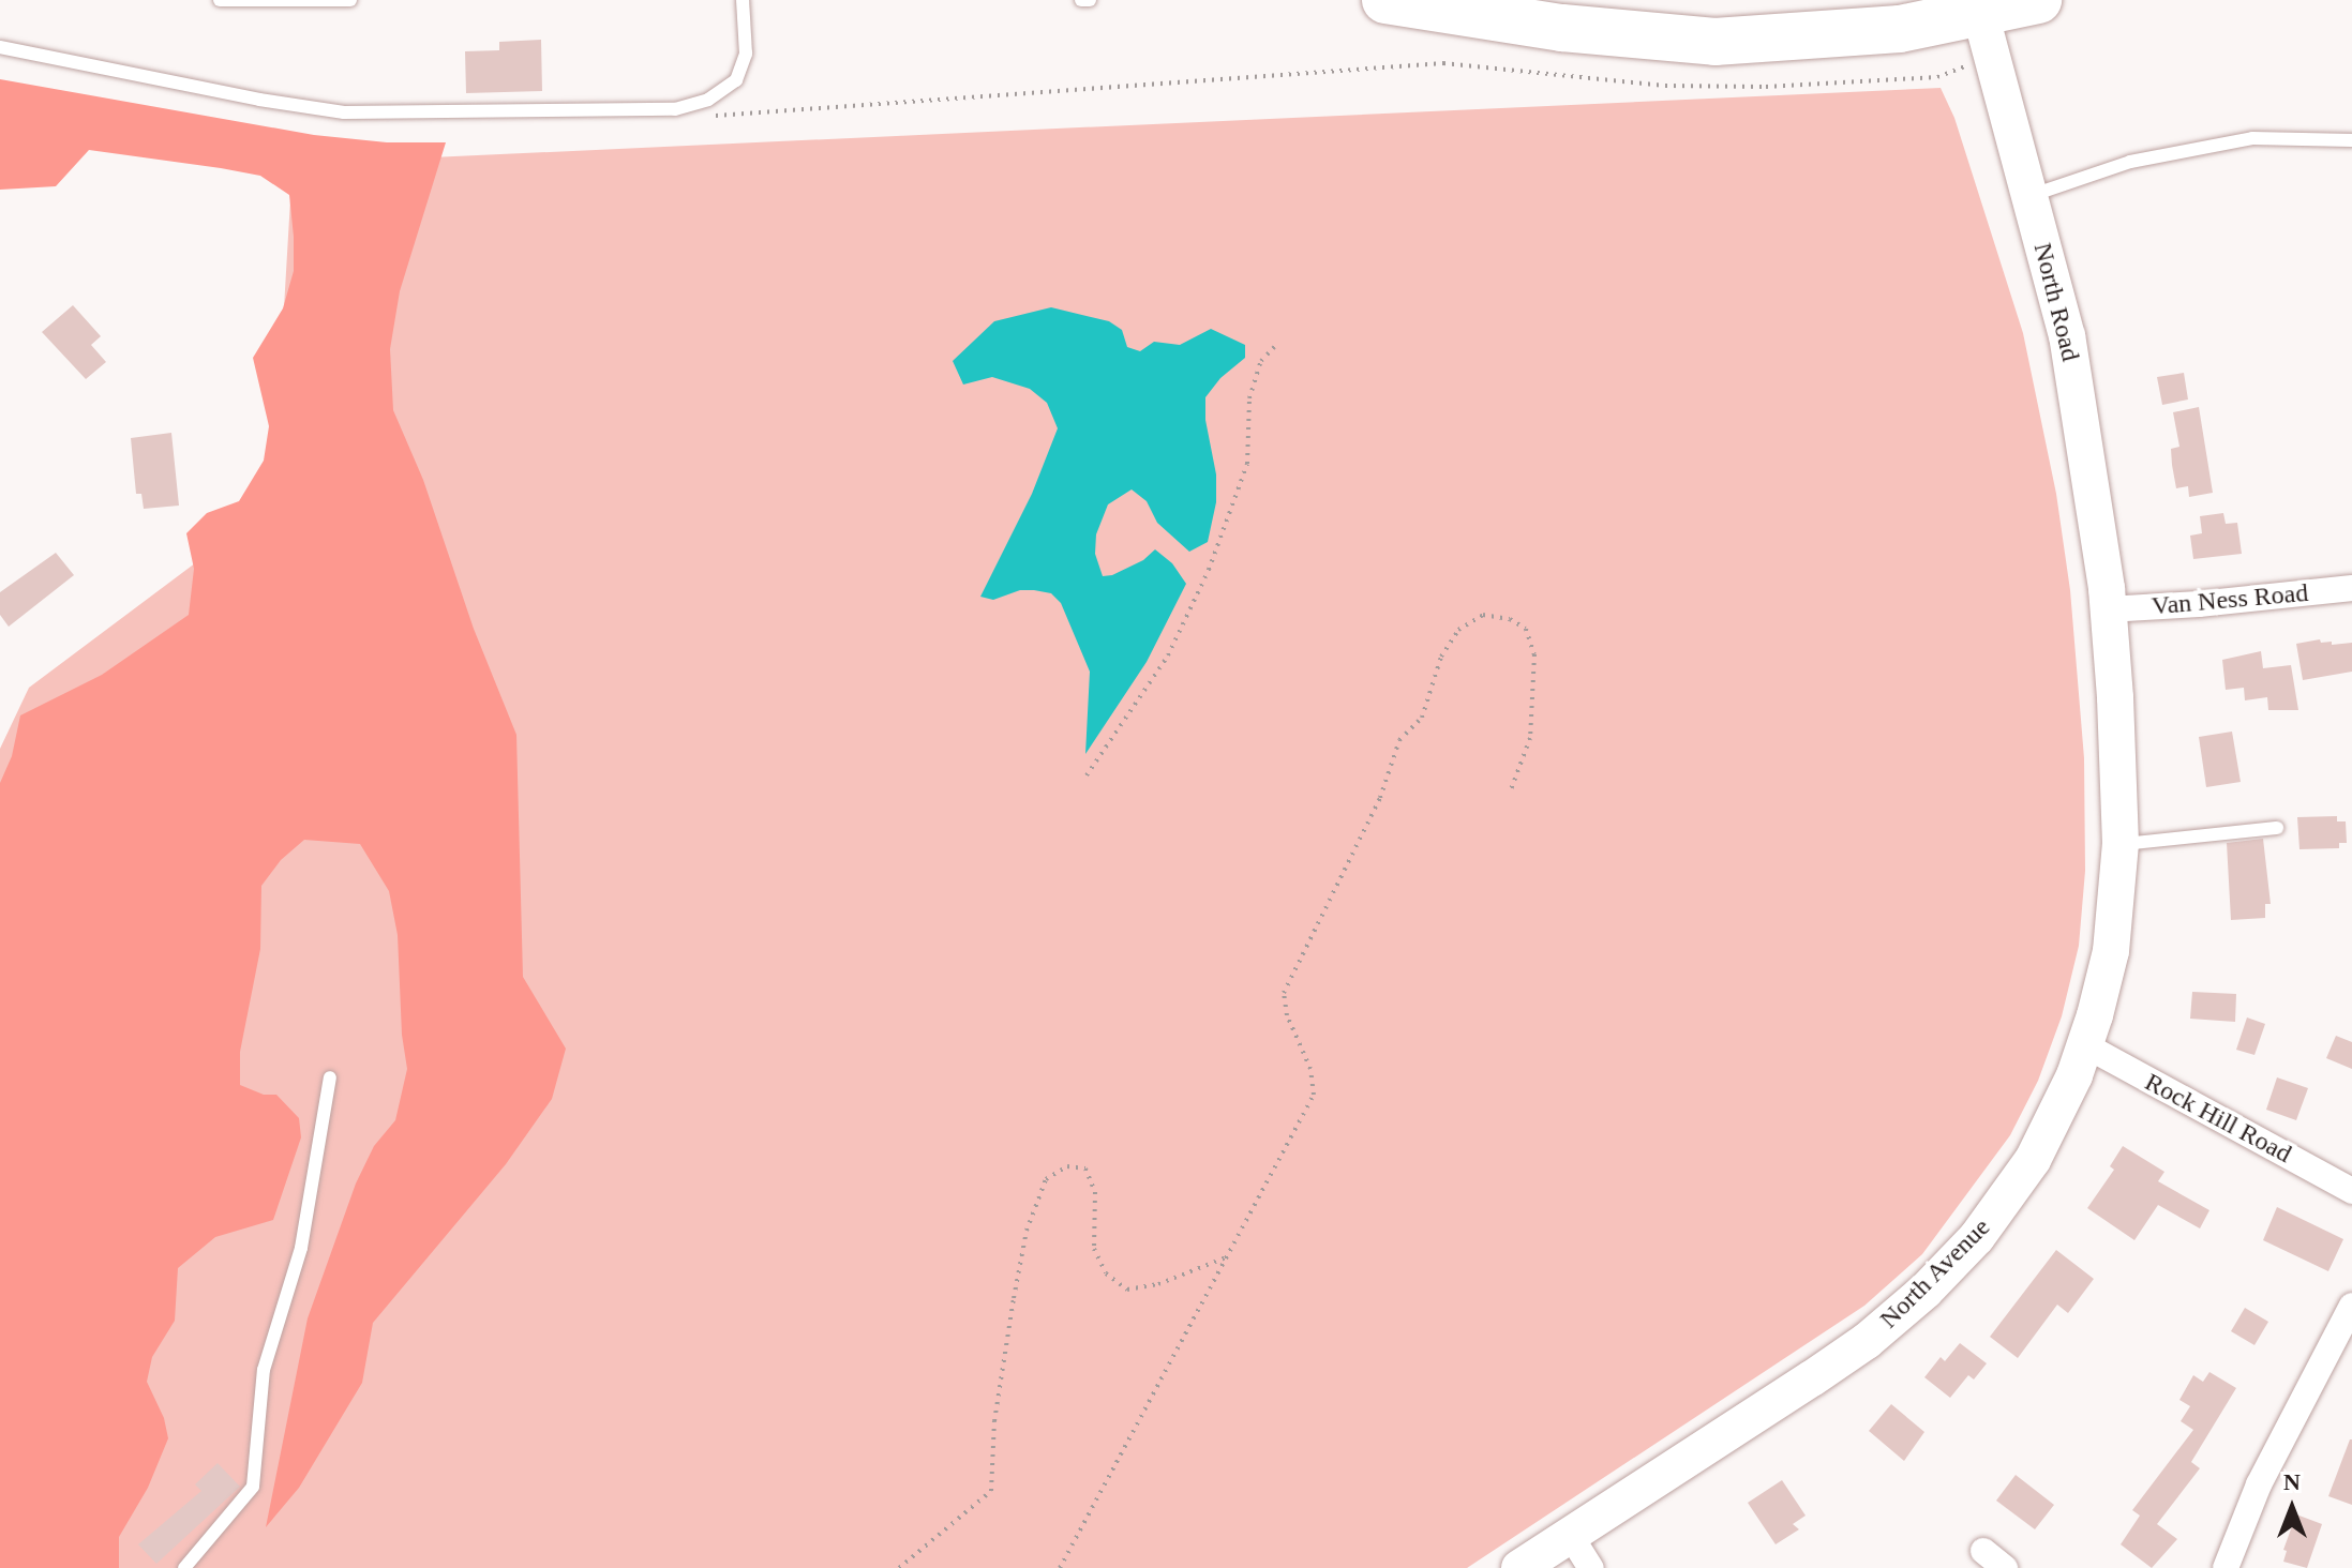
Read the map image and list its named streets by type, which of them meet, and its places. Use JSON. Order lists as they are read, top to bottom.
{
  "streets": {
    "main road": ["North Road", "North Avenue"],
    "street": ["Van Ness Road", "Rock Hill Road"]
  },
  "crossings": [
    ["North Road", "Van Ness Road"],
    ["North Road", "North Avenue"],
    ["Van Ness Road", "North Avenue"],
    ["Rock Hill Road", "North Avenue"]
  ],
  "north": "top"
}
